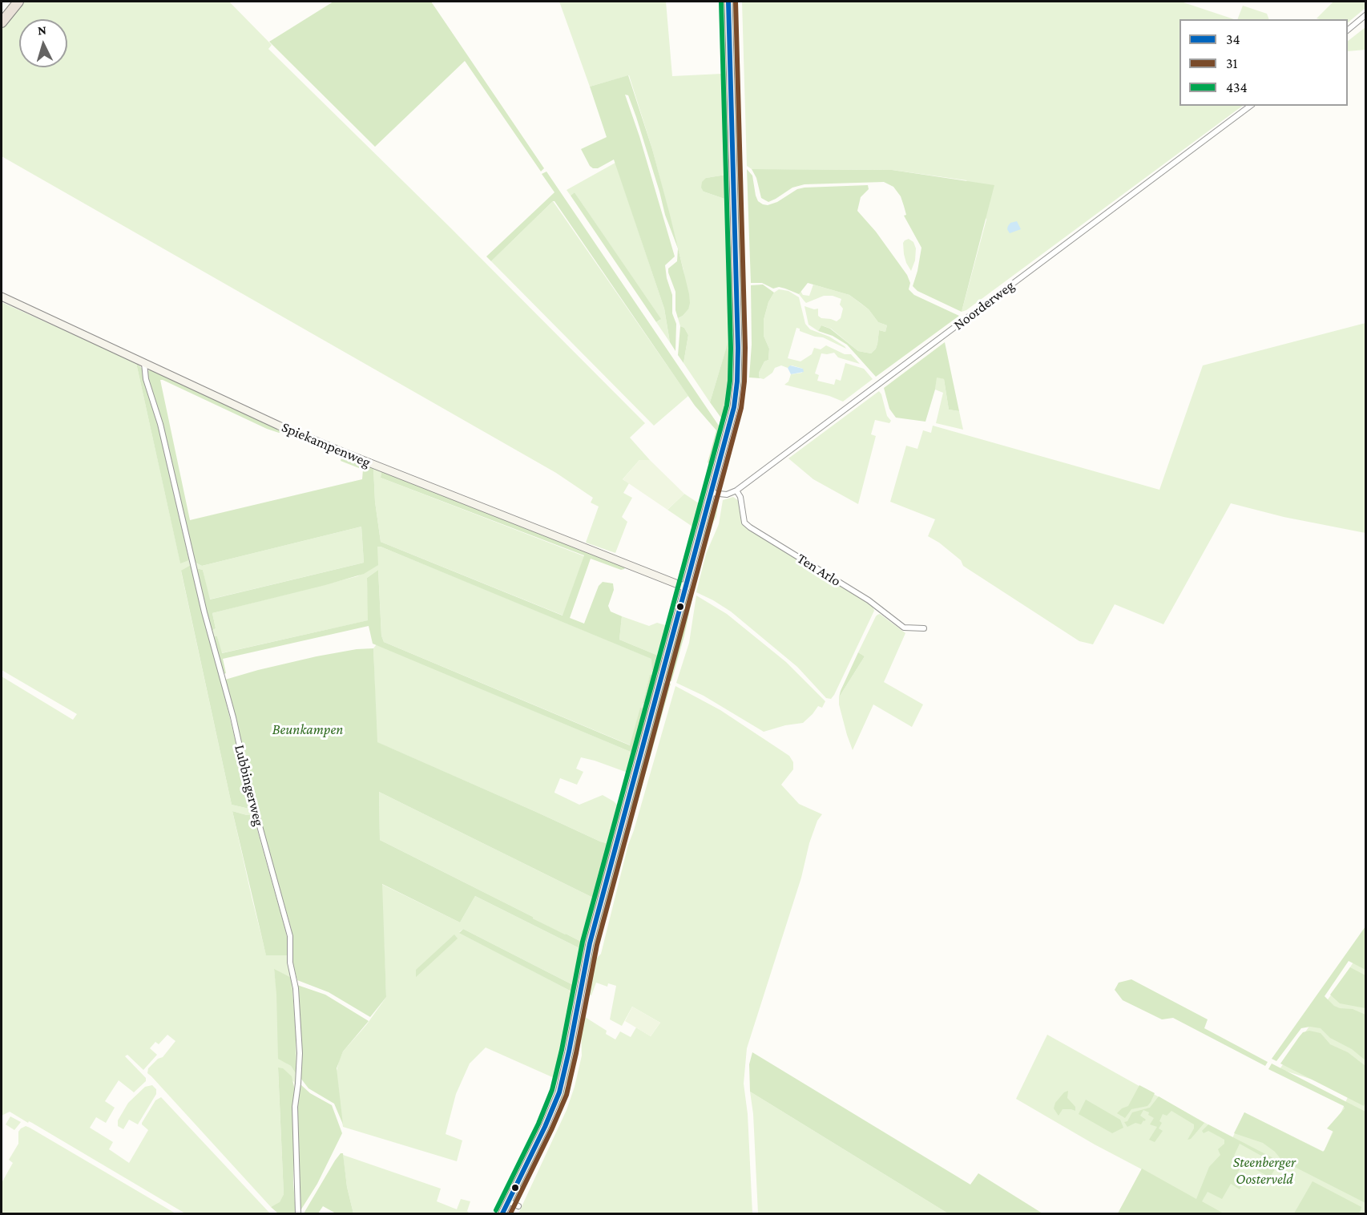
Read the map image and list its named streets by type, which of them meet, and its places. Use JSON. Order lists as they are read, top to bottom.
{
  "streets": {
    "main road": ["Spiekampenweg"],
    "street": ["Noorderweg", "Ten Arlo", "Lubbingerweg"]
  },
  "crossings": [
    ["Noorderweg", "Ten Arlo"],
    ["Spiekampenweg", "Lubbingerweg"]
  ],
  "parks": ["Beunkampen", "Steenberger Oosterveld"],
  "lines": ["transit line 34", "transit line 31", "transit line 434"],
  "legend": ["34", "31", "434"],
  "north": "top"
}
